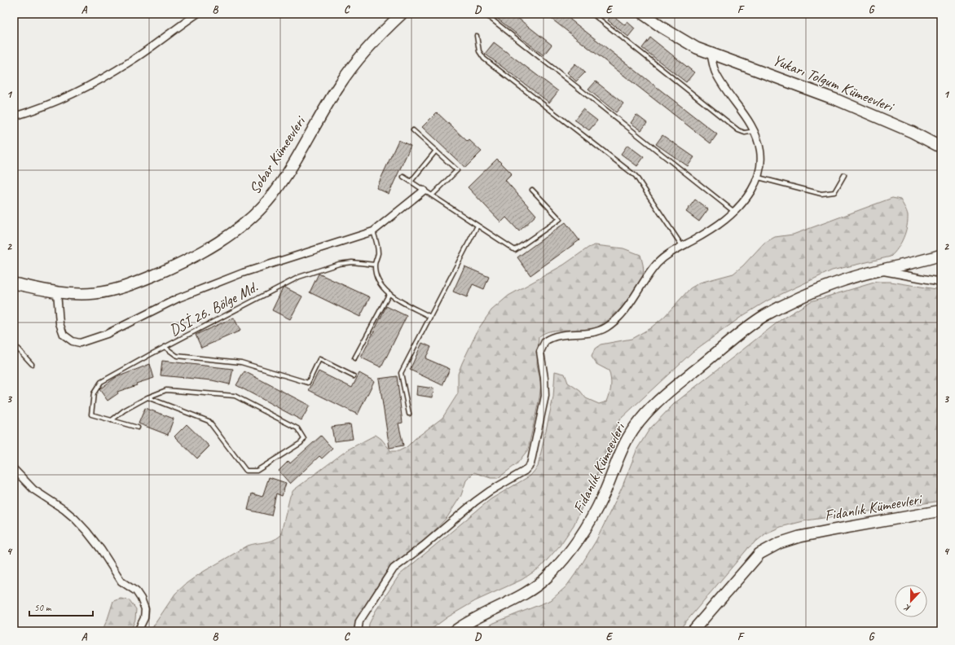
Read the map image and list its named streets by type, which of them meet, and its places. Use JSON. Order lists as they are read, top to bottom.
{
  "streets": {
    "main road": ["Yukarı Tolgum Kümeevleri", "Sobar Kümeevleri", "Fidanlık Kümeevleri"],
    "lane": ["DSİ 26. Bölge Md."]
  },
  "scale_bar": "50 m",
  "north": "bottom",
  "grid": {
    "columns": [
      "A",
      "B",
      "C",
      "D",
      "E",
      "F",
      "G"
    ],
    "rows": [
      "1",
      "2",
      "3",
      "4"
    ]
  }
}
